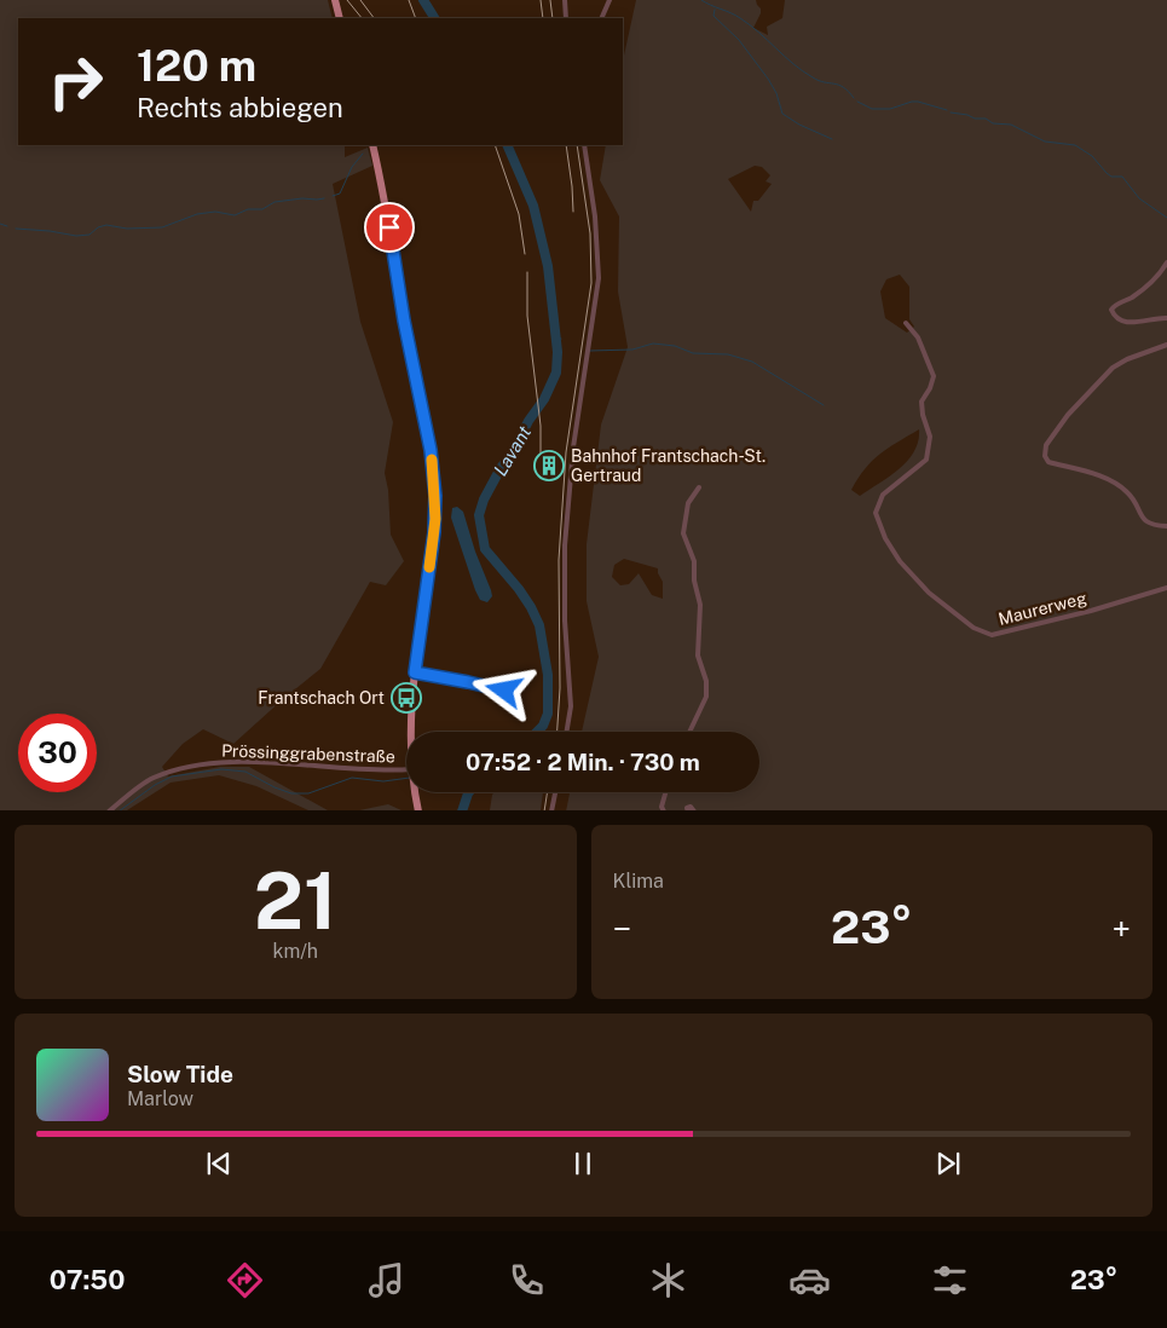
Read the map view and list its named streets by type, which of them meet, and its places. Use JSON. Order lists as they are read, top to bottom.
{
  "streets": {
    "street": ["Maurerweg", "Prössinggrabenstraße"]
  },
  "water": ["Lavant"],
  "places": {
    "building": ["Bahnhof Frantschach-St. Gertraud"],
    "bus stop": ["Frantschach Ort"]
  },
  "page": {
    "turn": ["120 m", "Rechts abbiegen"],
    "limit": "30",
    "trip": "07:52 · 2 Min. · 730 m",
    "tile": [
      ["21", "km/h"],
      "Klima"
    ],
    "heat": ["−", "23°", "+"],
    "song": ["Slow Tide", "Marlow"],
    "tabs": ["07:50", "23°"]
  }
}
